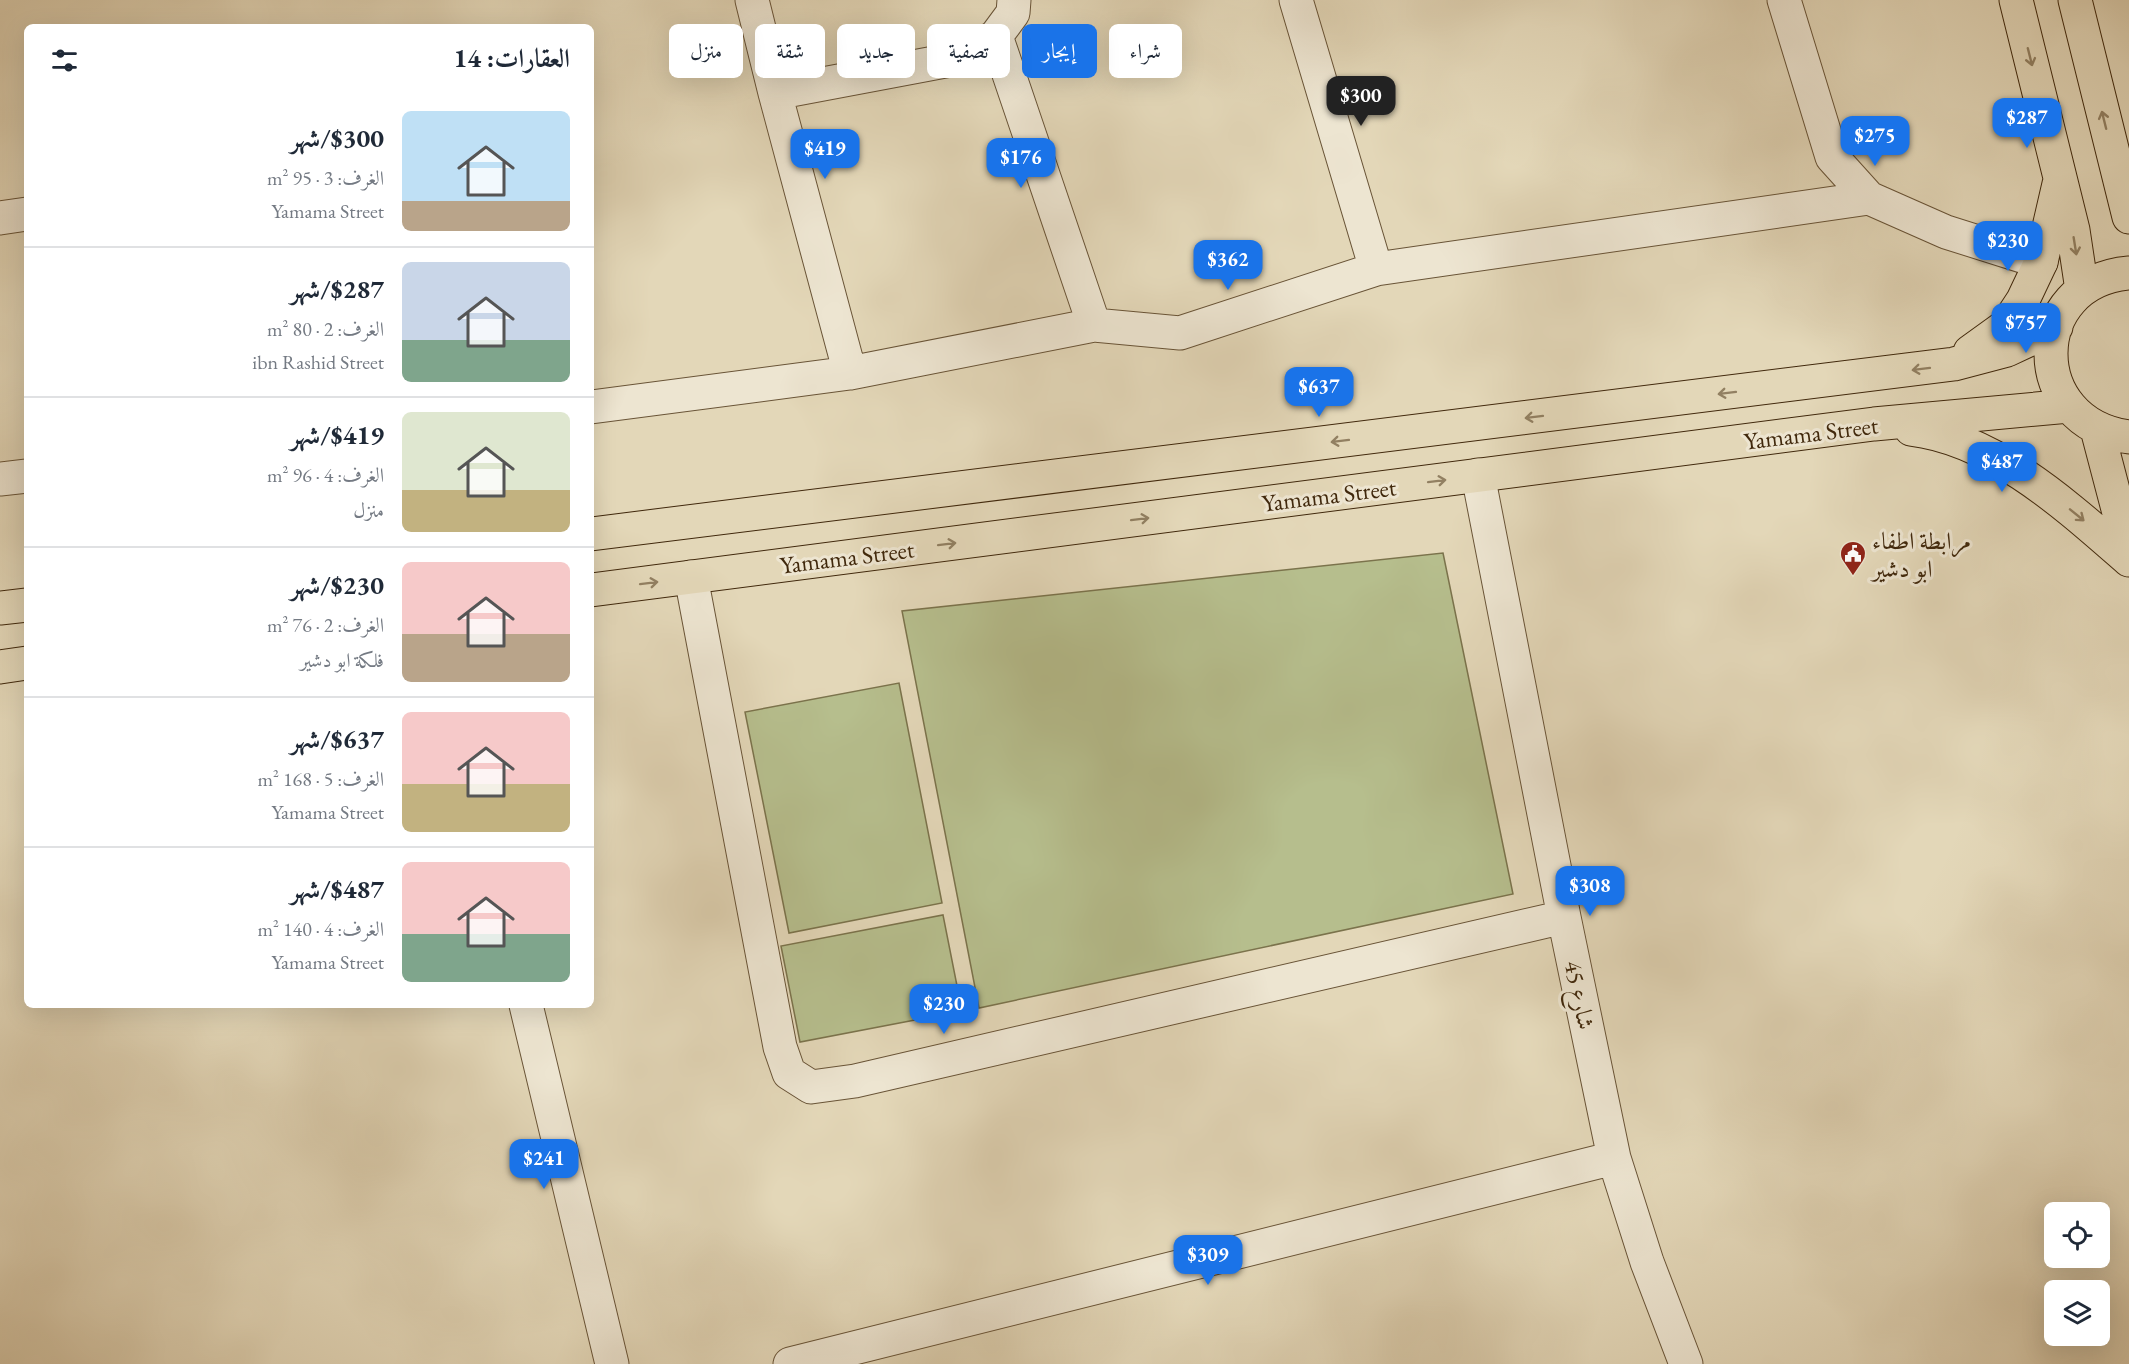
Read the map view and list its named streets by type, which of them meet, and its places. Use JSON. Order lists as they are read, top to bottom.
{
  "streets": {
    "main road": ["Yamama Street"],
    "street": ["شارع 45"]
  },
  "crossings": [
    ["Yamama Street", "شارع 45"]
  ],
  "places": {
    "public building": ["مرابطة اطفاء ابو دشير"]
  },
  "page": {
    "chip": [
      "شراء",
      "إيجار",
      "تصفية",
      "جديد",
      "شقة",
      "منزل"
    ],
    "heading": "العقارات: 14",
    "price": [
      "$300",
      "$287",
      "$275",
      "$419",
      "$176",
      "$230",
      "$362",
      "$757",
      "$637",
      "$487",
      "$308",
      "$230",
      "$241",
      "$309"
    ],
    "list": [
      {
        "name": "$300/شهر",
        "note": "الغرف: 3 · 95 m² · Yamama Street"
      },
      {
        "name": "$287/شهر",
        "note": "الغرف: 2 · 80 m² · ibn Rashid Street"
      },
      {
        "name": "$419/شهر",
        "note": "الغرف: 4 · 96 m² · منزل"
      },
      {
        "name": "$230/شهر",
        "note": "الغرف: 2 · 76 m² · فلكة ابو دشير"
      },
      {
        "name": "$637/شهر",
        "note": "الغرف: 5 · 168 m² · Yamama Street"
      },
      {
        "name": "$487/شهر",
        "note": "الغرف: 4 · 140 m² · Yamama Street"
      }
    ]
  }
}
